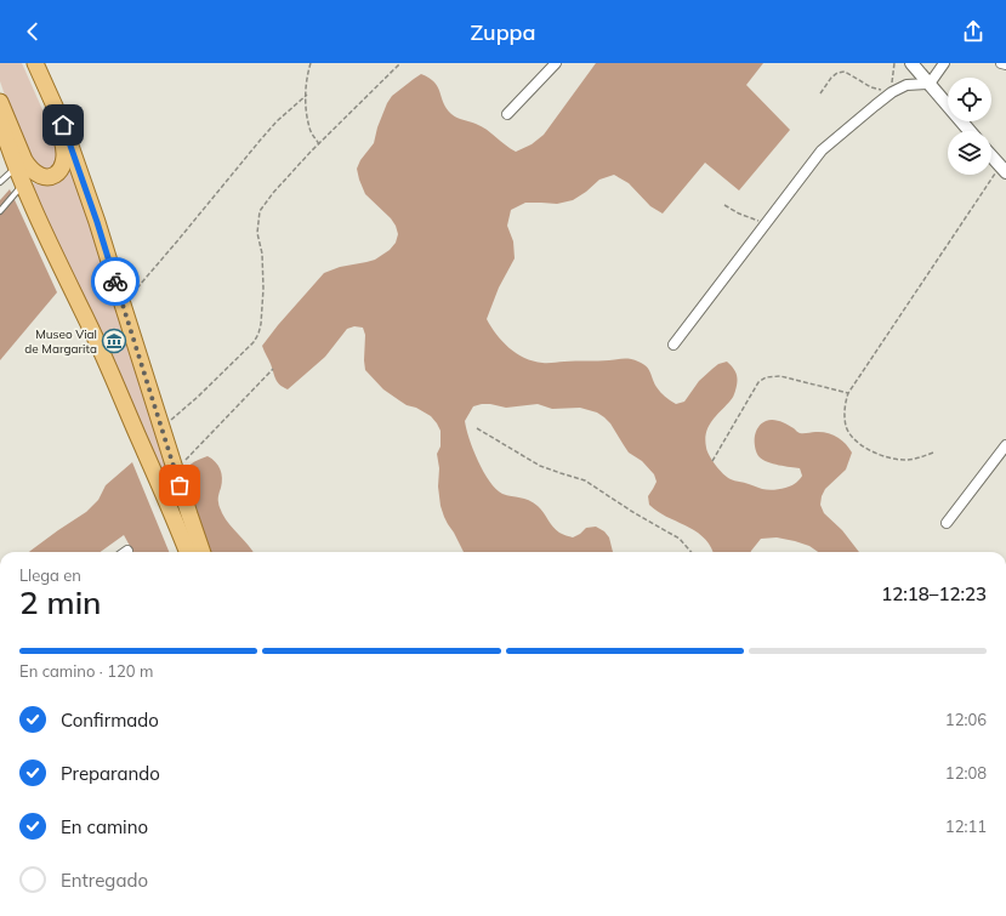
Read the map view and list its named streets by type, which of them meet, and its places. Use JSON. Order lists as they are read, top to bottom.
{
  "places": {
    "museum": ["Museo Vial de Margarita"]
  },
  "page": {
    "header": "Zuppa",
    "heading": ["2 min", "Llega en", "12:18–12:23"],
    "bar": "En camino · 120 m",
    "list": [
      ["Confirmado", "12:06"],
      ["Preparando", "12:08"],
      ["En camino", "12:11"],
      "Entregado"
    ]
  }
}
